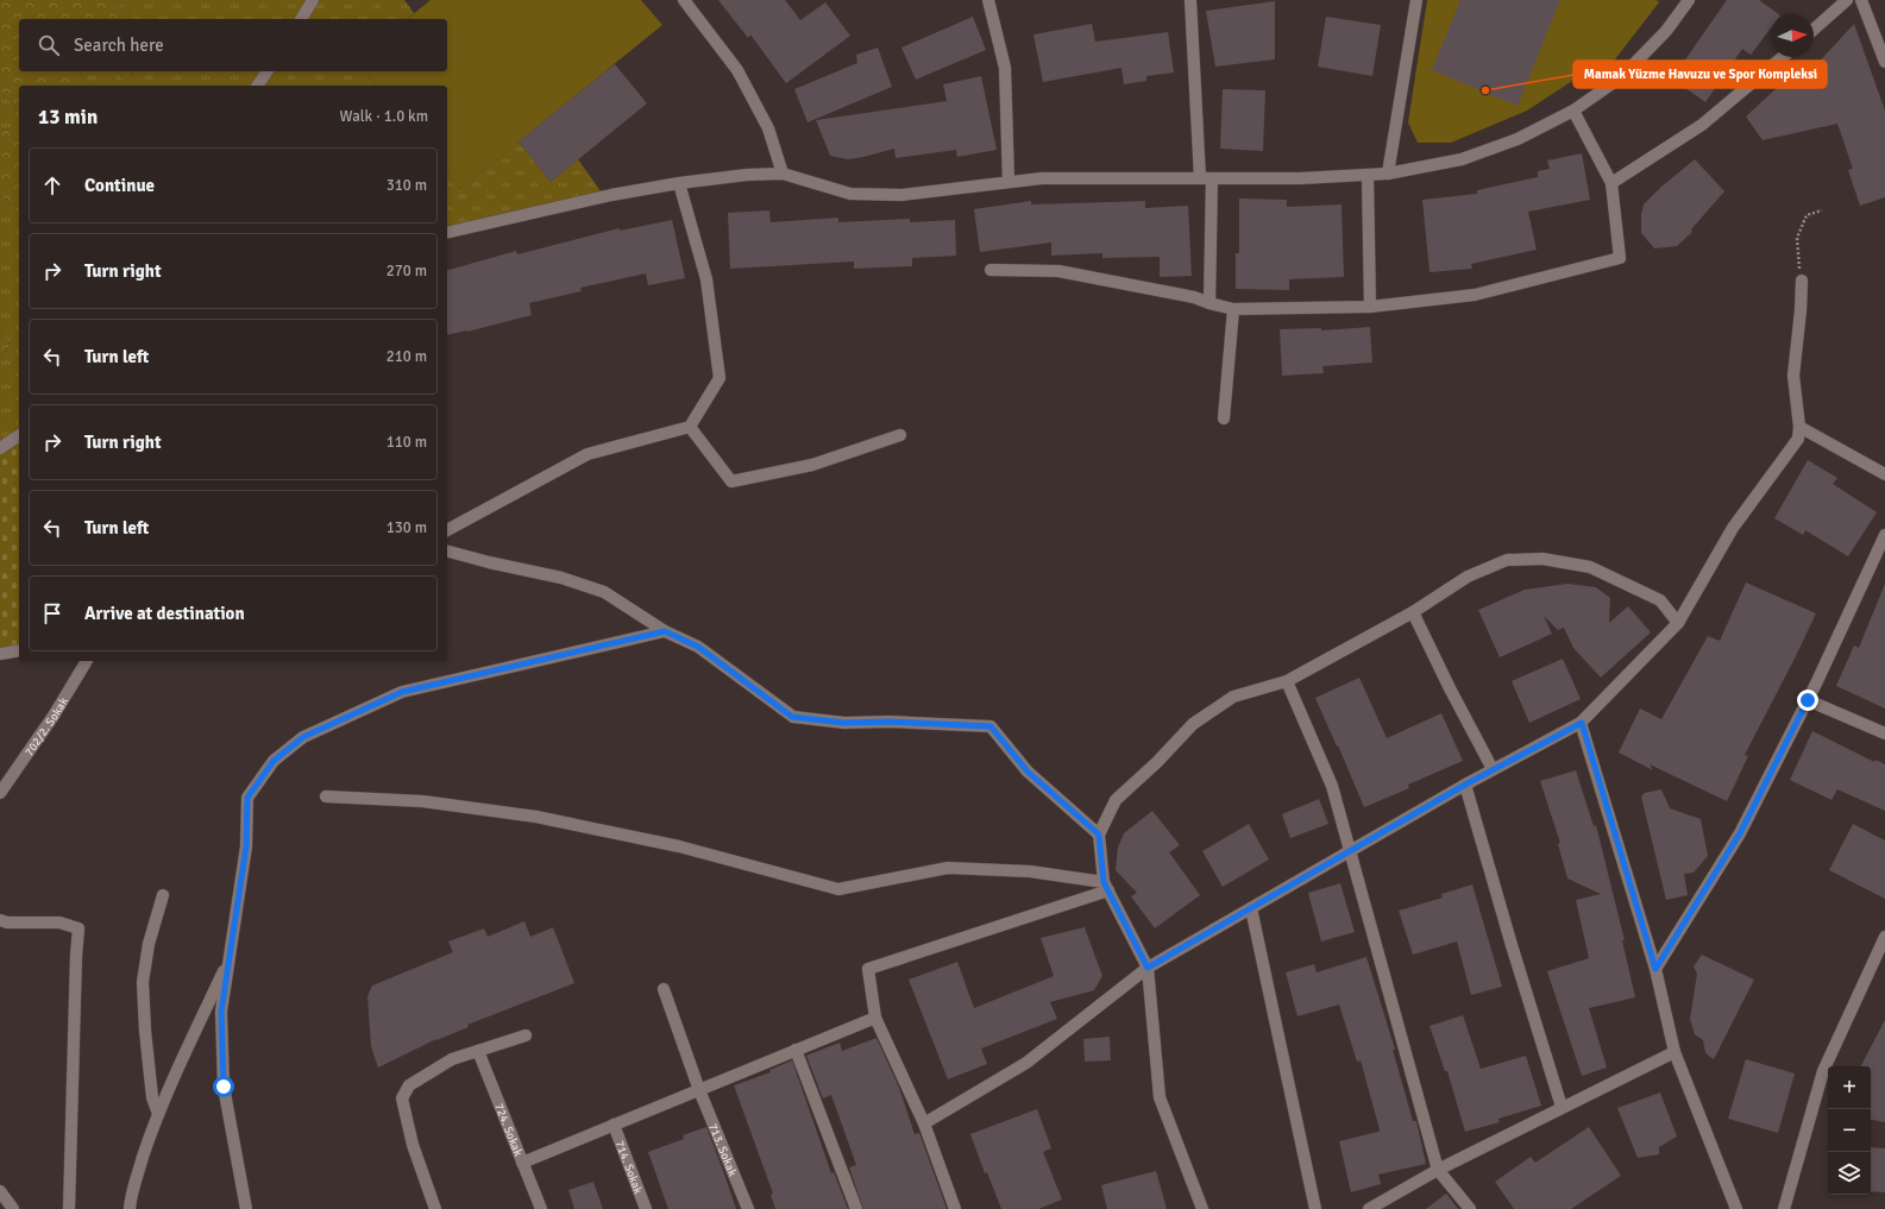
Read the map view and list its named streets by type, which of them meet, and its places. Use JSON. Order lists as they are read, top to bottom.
{
  "streets": {
    "street": [
      "702/2. Sokak",
      "724. Sokak",
      "713. Sokak",
      "714. Sokak"
    ]
  },
  "places": ["Mamak Yüzme Havuzu ve Spor Kompleksi"],
  "north": "right",
  "page": {
    "search": "Search here",
    "heading": ["13 min", "Walk · 1.0 km"],
    "list": [
      ["Continue", "310 m"],
      ["Turn right", "270 m"],
      ["Turn left", "210 m"],
      ["Turn right", "110 m"],
      ["Turn left", "130 m"],
      "Arrive at destination"
    ],
    "map_buttons": ["+", "−"]
  }
}
